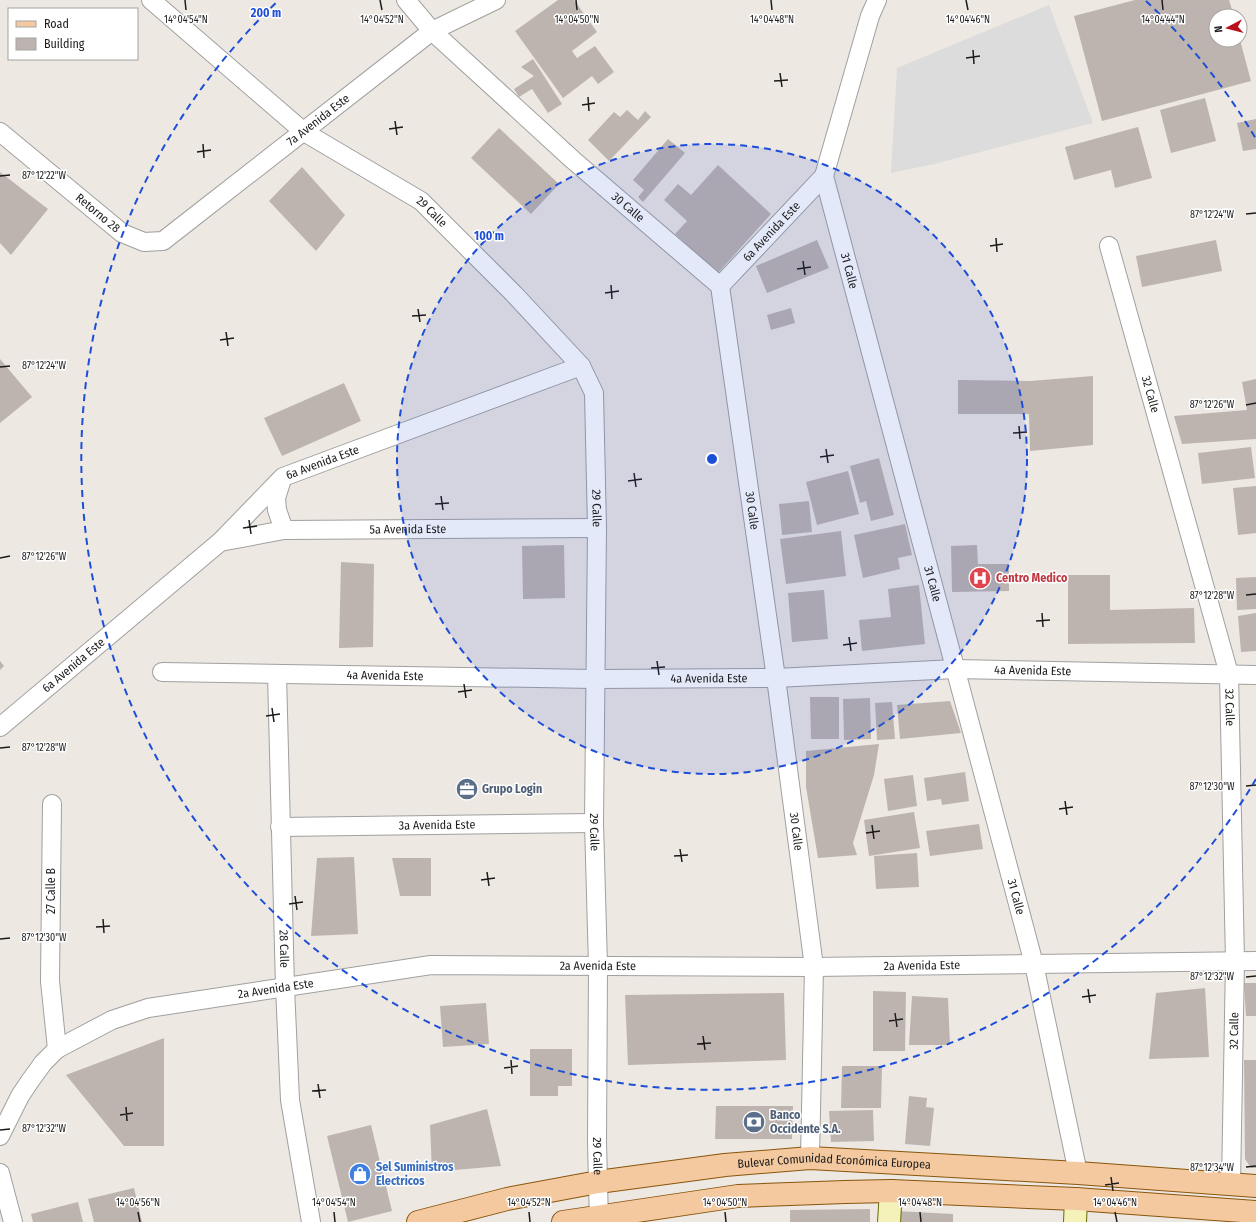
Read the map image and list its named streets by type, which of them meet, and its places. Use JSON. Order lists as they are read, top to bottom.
{
  "streets": {
    "main road": ["Bulevar Comunidad Económica Europea"],
    "street": [
      "7a Avenida Este",
      "30 Calle",
      "Retorno 28",
      "29 Calle",
      "6a Avenida Este",
      "31 Calle",
      "32 Calle",
      "5a Avenida Este",
      "4a Avenida Este",
      "3a Avenida Este",
      "27 Calle B",
      "28 Calle",
      "2a Avenida Este"
    ]
  },
  "crossings": [
    ["7a Avenida Este", "30 Calle"],
    ["7a Avenida Este", "Retorno 28"],
    ["7a Avenida Este", "29 Calle"],
    ["30 Calle", "6a Avenida Este"],
    ["30 Calle", "4a Avenida Este"],
    ["30 Calle", "2a Avenida Este"],
    ["30 Calle", "Bulevar Comunidad Económica Europea"],
    ["29 Calle", "6a Avenida Este"],
    ["29 Calle", "5a Avenida Este"],
    ["29 Calle", "4a Avenida Este"],
    ["29 Calle", "3a Avenida Este"],
    ["29 Calle", "2a Avenida Este"],
    ["29 Calle", "Bulevar Comunidad Económica Europea"],
    ["6a Avenida Este", "31 Calle"],
    ["6a Avenida Este", "5a Avenida Este"],
    ["31 Calle", "4a Avenida Este"],
    ["31 Calle", "2a Avenida Este"],
    ["31 Calle", "Bulevar Comunidad Económica Europea"],
    ["32 Calle", "4a Avenida Este"],
    ["32 Calle", "2a Avenida Este"],
    ["32 Calle", "Bulevar Comunidad Económica Europea"],
    ["4a Avenida Este", "28 Calle"],
    ["3a Avenida Este", "28 Calle"],
    ["27 Calle B", "2a Avenida Este"],
    ["28 Calle", "2a Avenida Este"]
  ],
  "places": {
    "hospital": ["Centro Medico"],
    "office": ["Grupo Login"],
    "bank": ["Banco Occidente S.A."],
    "shop": ["Sel Suministros Electricos"]
  },
  "legend": ["Road", "Building"],
  "north": "left",
  "coordinates": [
    "14°04'54\"N",
    "14°04'52\"N",
    "14°04'50\"N",
    "14°04'48\"N",
    "14°04'46\"N",
    "14°04'44\"N",
    "87°12'22\"W",
    "87°12'24\"W",
    "87°12'26\"W",
    "87°12'28\"W",
    "87°12'30\"W",
    "87°12'32\"W",
    "87°12'34\"W",
    "14°04'56\"N"
  ],
  "rings": ["200 m", "100 m"]
}
